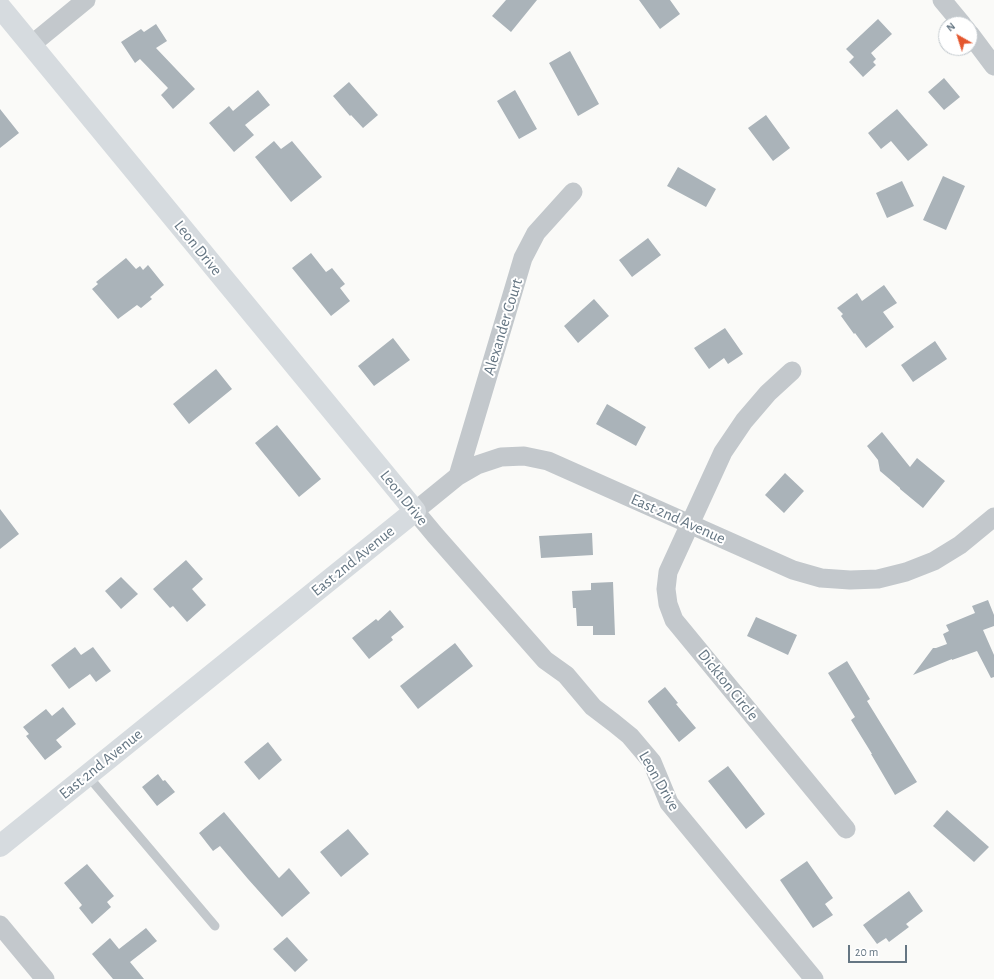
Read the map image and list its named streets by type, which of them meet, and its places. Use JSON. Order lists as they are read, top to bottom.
{
  "streets": {
    "street": [
      "Leon Drive",
      "Alexander Court",
      "East 2nd Avenue",
      "Dickton Circle"
    ]
  },
  "crossings": [
    ["Leon Drive", "East 2nd Avenue"],
    ["Alexander Court", "East 2nd Avenue"],
    ["East 2nd Avenue", "Dickton Circle"]
  ],
  "scale_bar": "20 m",
  "north": "top left"
}
